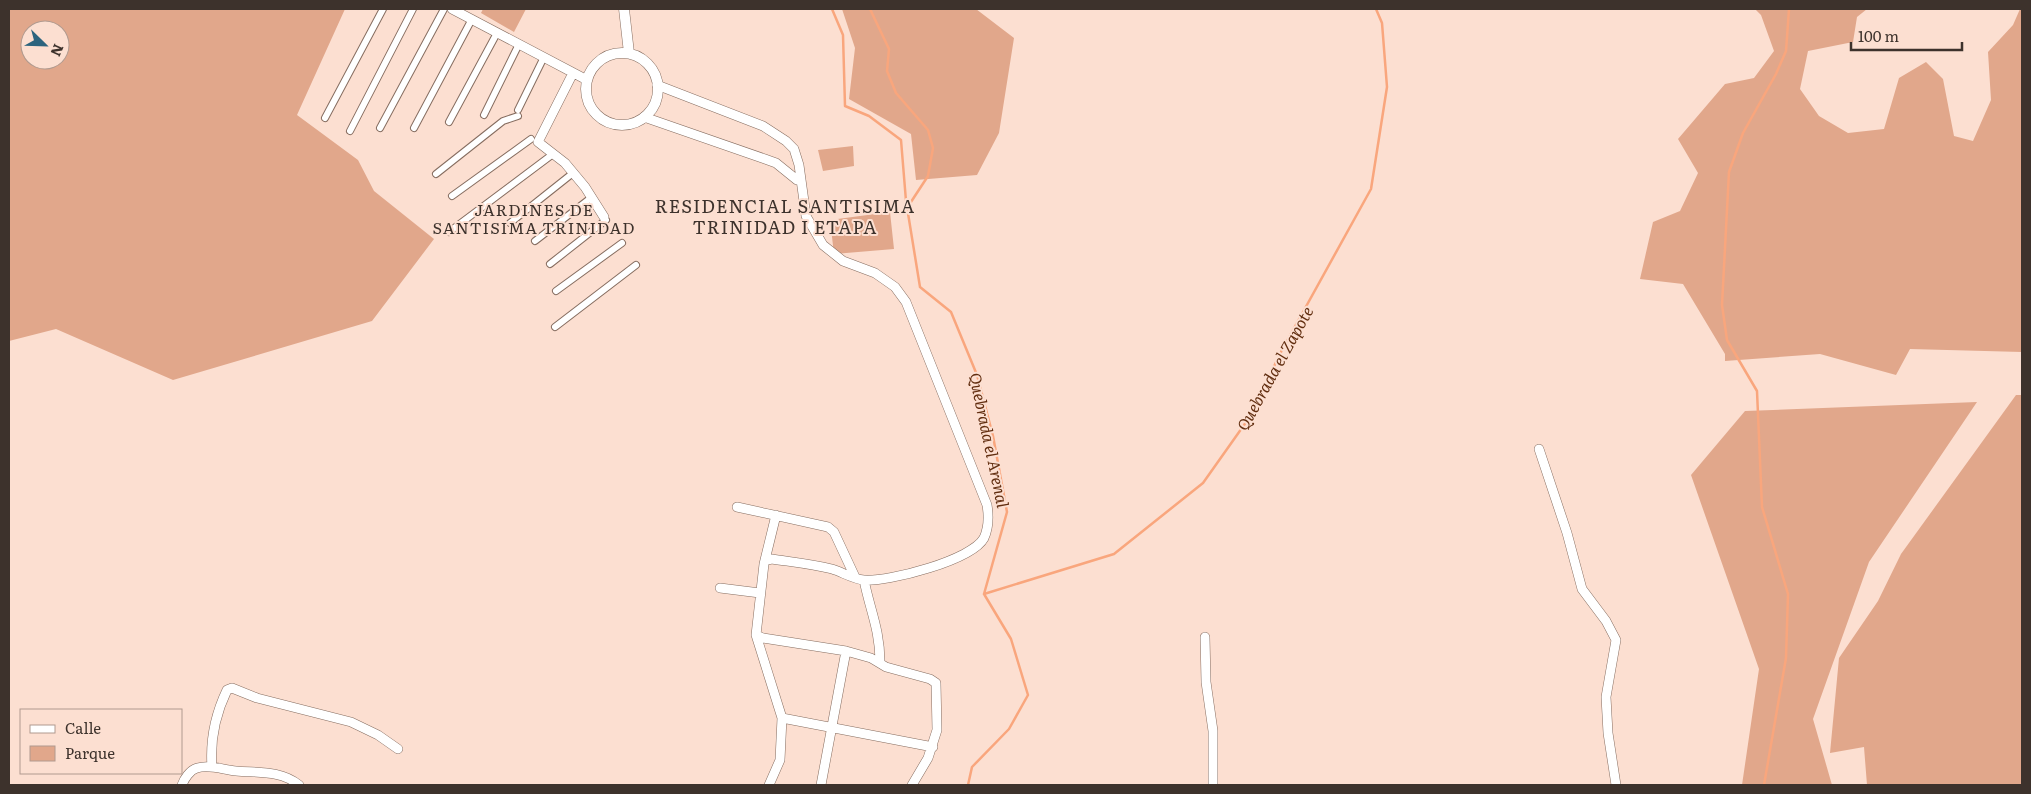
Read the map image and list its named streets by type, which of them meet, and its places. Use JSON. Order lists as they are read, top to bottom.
{
  "districts": ["RESIDENCIAL SANTISIMA TRINIDAD I ETAPA", "JARDINES DE SANTISIMA TRINIDAD"],
  "water": ["Quebrada el Zapote", "Quebrada el Arenal"],
  "legend": ["Calle", "Parque"],
  "scale_bar": "100 m",
  "north": "bottom right"
}
